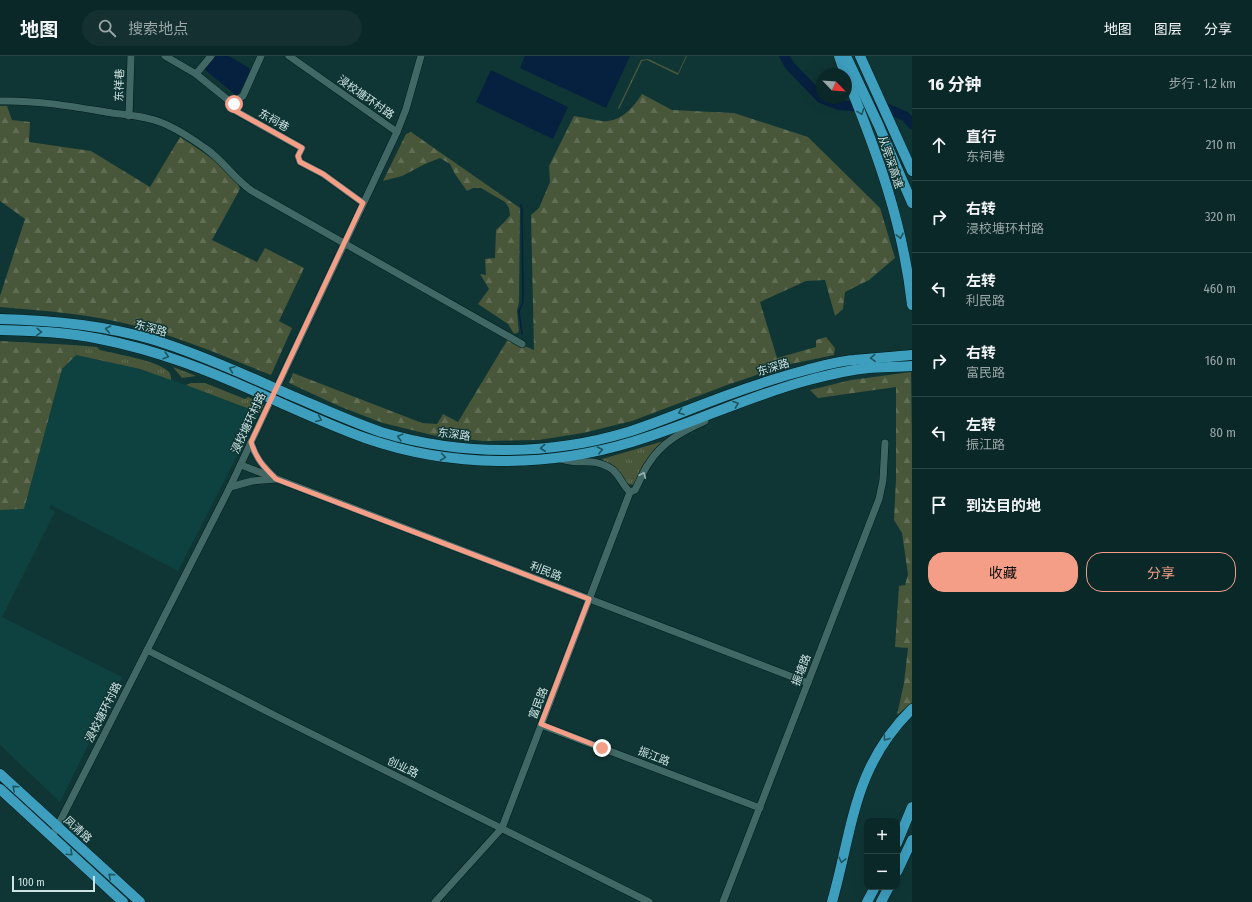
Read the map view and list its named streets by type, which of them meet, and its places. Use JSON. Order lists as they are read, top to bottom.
{
  "streets": {
    "highway": ["从莞深高速", "东深路", "凤清路"],
    "street": [
      "东祥巷",
      "浸校塘环村路",
      "东祠巷",
      "利民路",
      "振塘路",
      "富民路",
      "振江路",
      "创业路"
    ]
  },
  "crossings": [
    ["浸校塘环村路", "东祠巷"],
    ["浸校塘环村路", "利民路"],
    ["浸校塘环村路", "创业路"],
    ["浸校塘环村路", "凤清路"],
    ["东深路", "富民路"],
    ["利民路", "振塘路"],
    ["利民路", "富民路"],
    ["振塘路", "振江路"],
    ["富民路", "振江路"],
    ["富民路", "创业路"]
  ],
  "scale_bar": "100 m",
  "north": "bottom right",
  "page": {
    "header": "地图",
    "search": "搜索地点",
    "nav": ["地图", "图层", "分享"],
    "heading": ["16 分钟", "步行 · 1.2 km"],
    "list": [
      ["直行", "东祠巷", "210 m"],
      ["右转", "浸校塘环村路", "320 m"],
      ["左转", "利民路", "460 m"],
      ["右转", "富民路", "160 m"],
      ["左转", "振江路", "80 m"],
      "到达目的地"
    ],
    "buttons": ["收藏", "分享"],
    "map_buttons": ["+", "−"],
    "scale": "100 m"
  }
}
